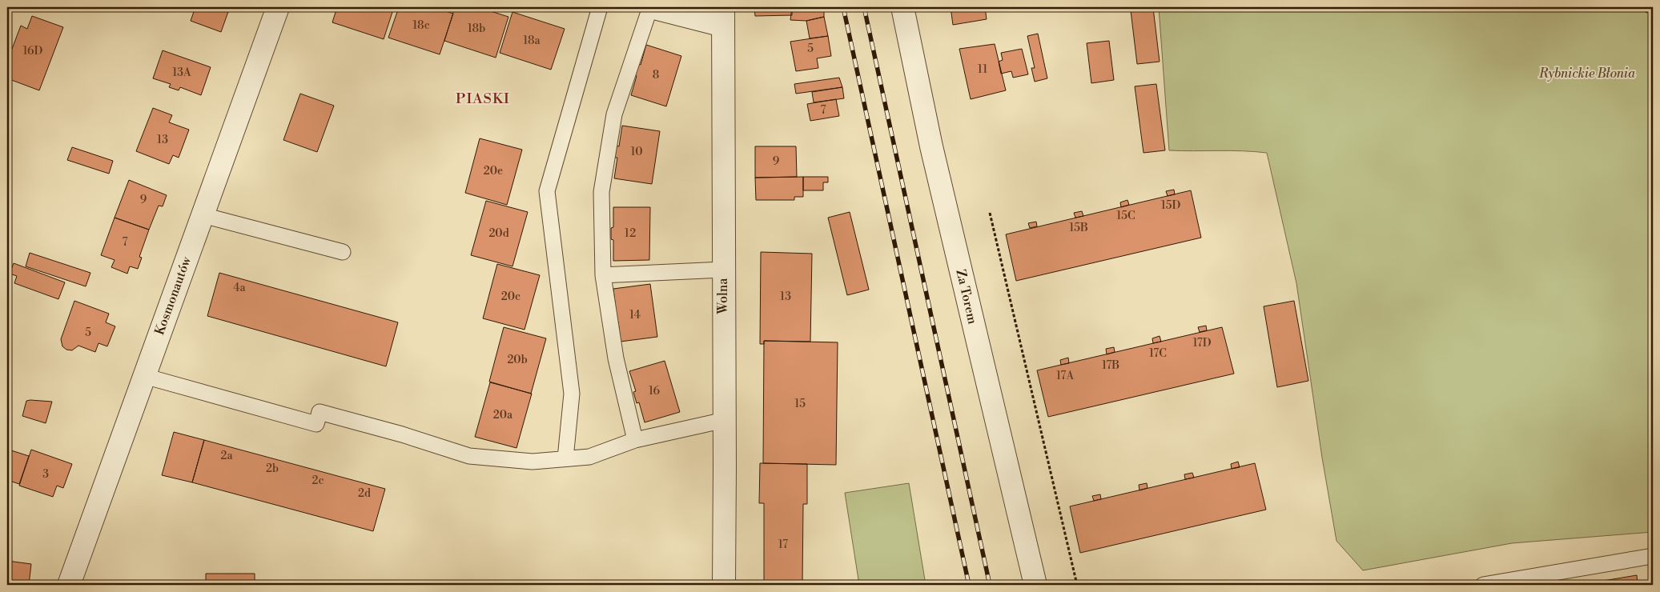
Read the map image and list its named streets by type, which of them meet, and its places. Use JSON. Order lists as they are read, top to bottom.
{
  "streets": {
    "street": ["Kosmonautów", "Wolna", "Za Torem"]
  },
  "districts": ["PIASKI"],
  "parks": ["Rybnickie Błonia"],
  "house_numbers": [
    "18c",
    "18b",
    "18a",
    "5",
    "16D",
    "11",
    "13A",
    "8",
    "7",
    "13",
    "10",
    "9",
    "20e",
    "9",
    "15D",
    "15C",
    "15B",
    "20d",
    "12",
    "7",
    "4a",
    "20c",
    "13",
    "14",
    "5",
    "17D",
    "17C",
    "20b",
    "17B",
    "17A",
    "16",
    "15",
    "20a",
    "2a",
    "2b",
    "3",
    "2c",
    "2d",
    "17"
  ]
}
